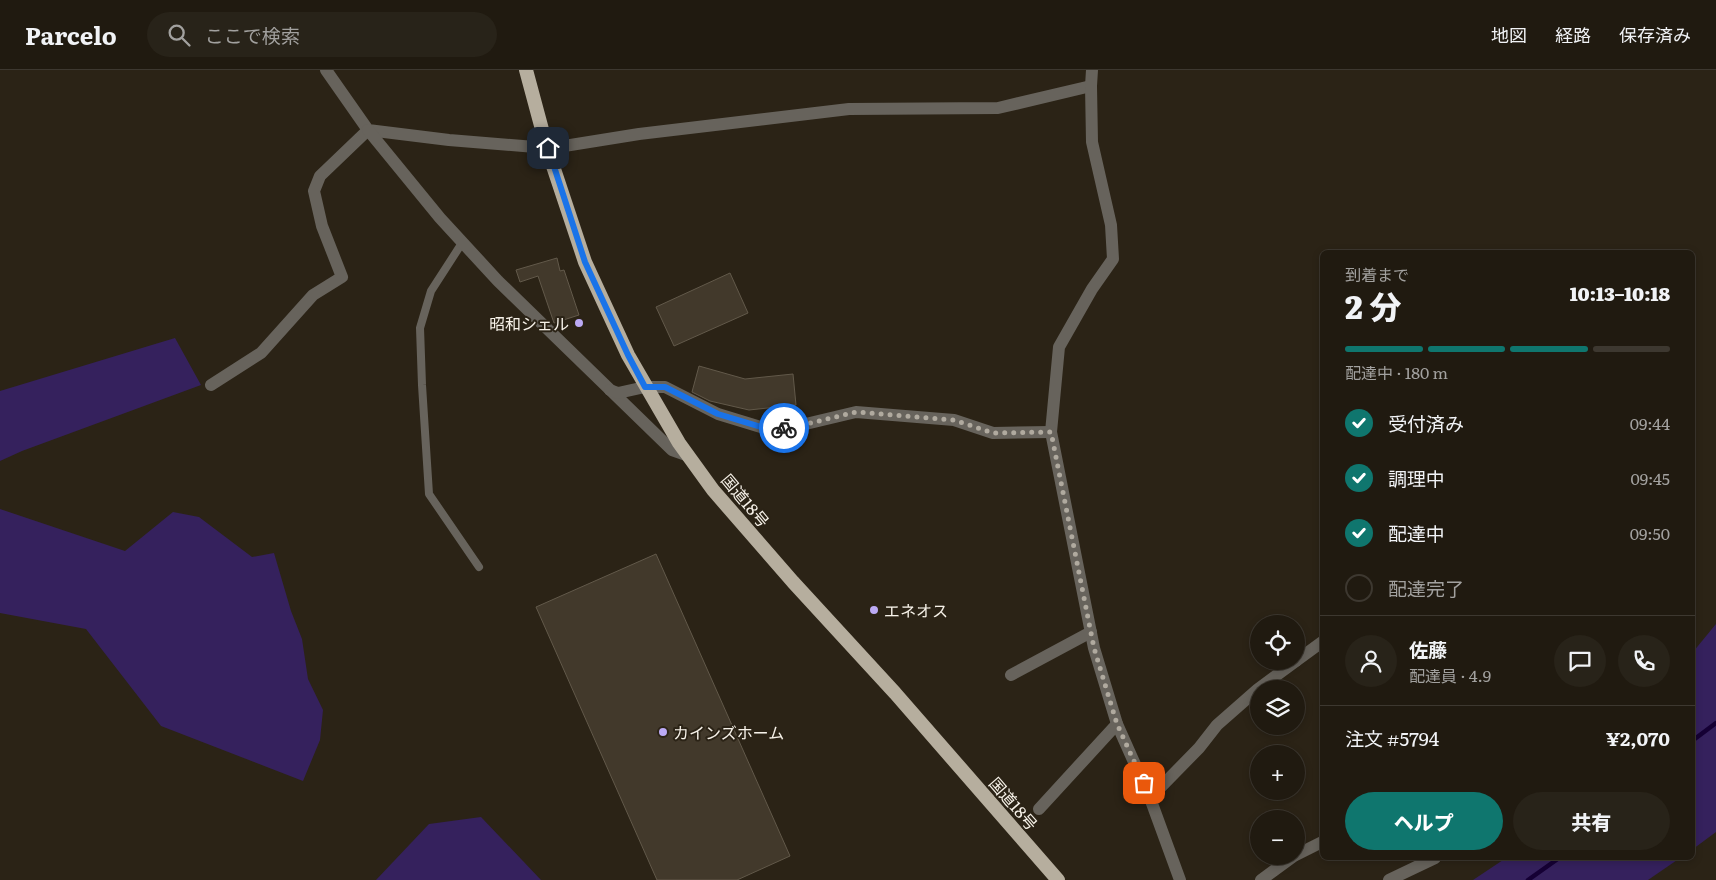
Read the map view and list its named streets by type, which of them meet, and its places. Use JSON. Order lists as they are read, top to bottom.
{
  "streets": {
    "highway": ["国道18号"]
  },
  "places": ["昭和シェル", "エネオス", "カインズホーム"],
  "page": {
    "header": "Parcelo",
    "search": "ここで検索",
    "nav": ["地図", "経路", "保存済み"],
    "heading": ["2 分", "到着まで", "10:13–10:18"],
    "panel": [
      "佐藤",
      "配達員 · 4.9",
      "注文 #5794",
      "¥2,070"
    ],
    "bar": "配達中 · 180 m",
    "list": [
      ["受付済み", "09:44"],
      ["調理中", "09:45"],
      ["配達中", "09:50"],
      "配達完了"
    ],
    "map_buttons": ["+", "−"],
    "buttons": ["ヘルプ", "共有"]
  }
}
